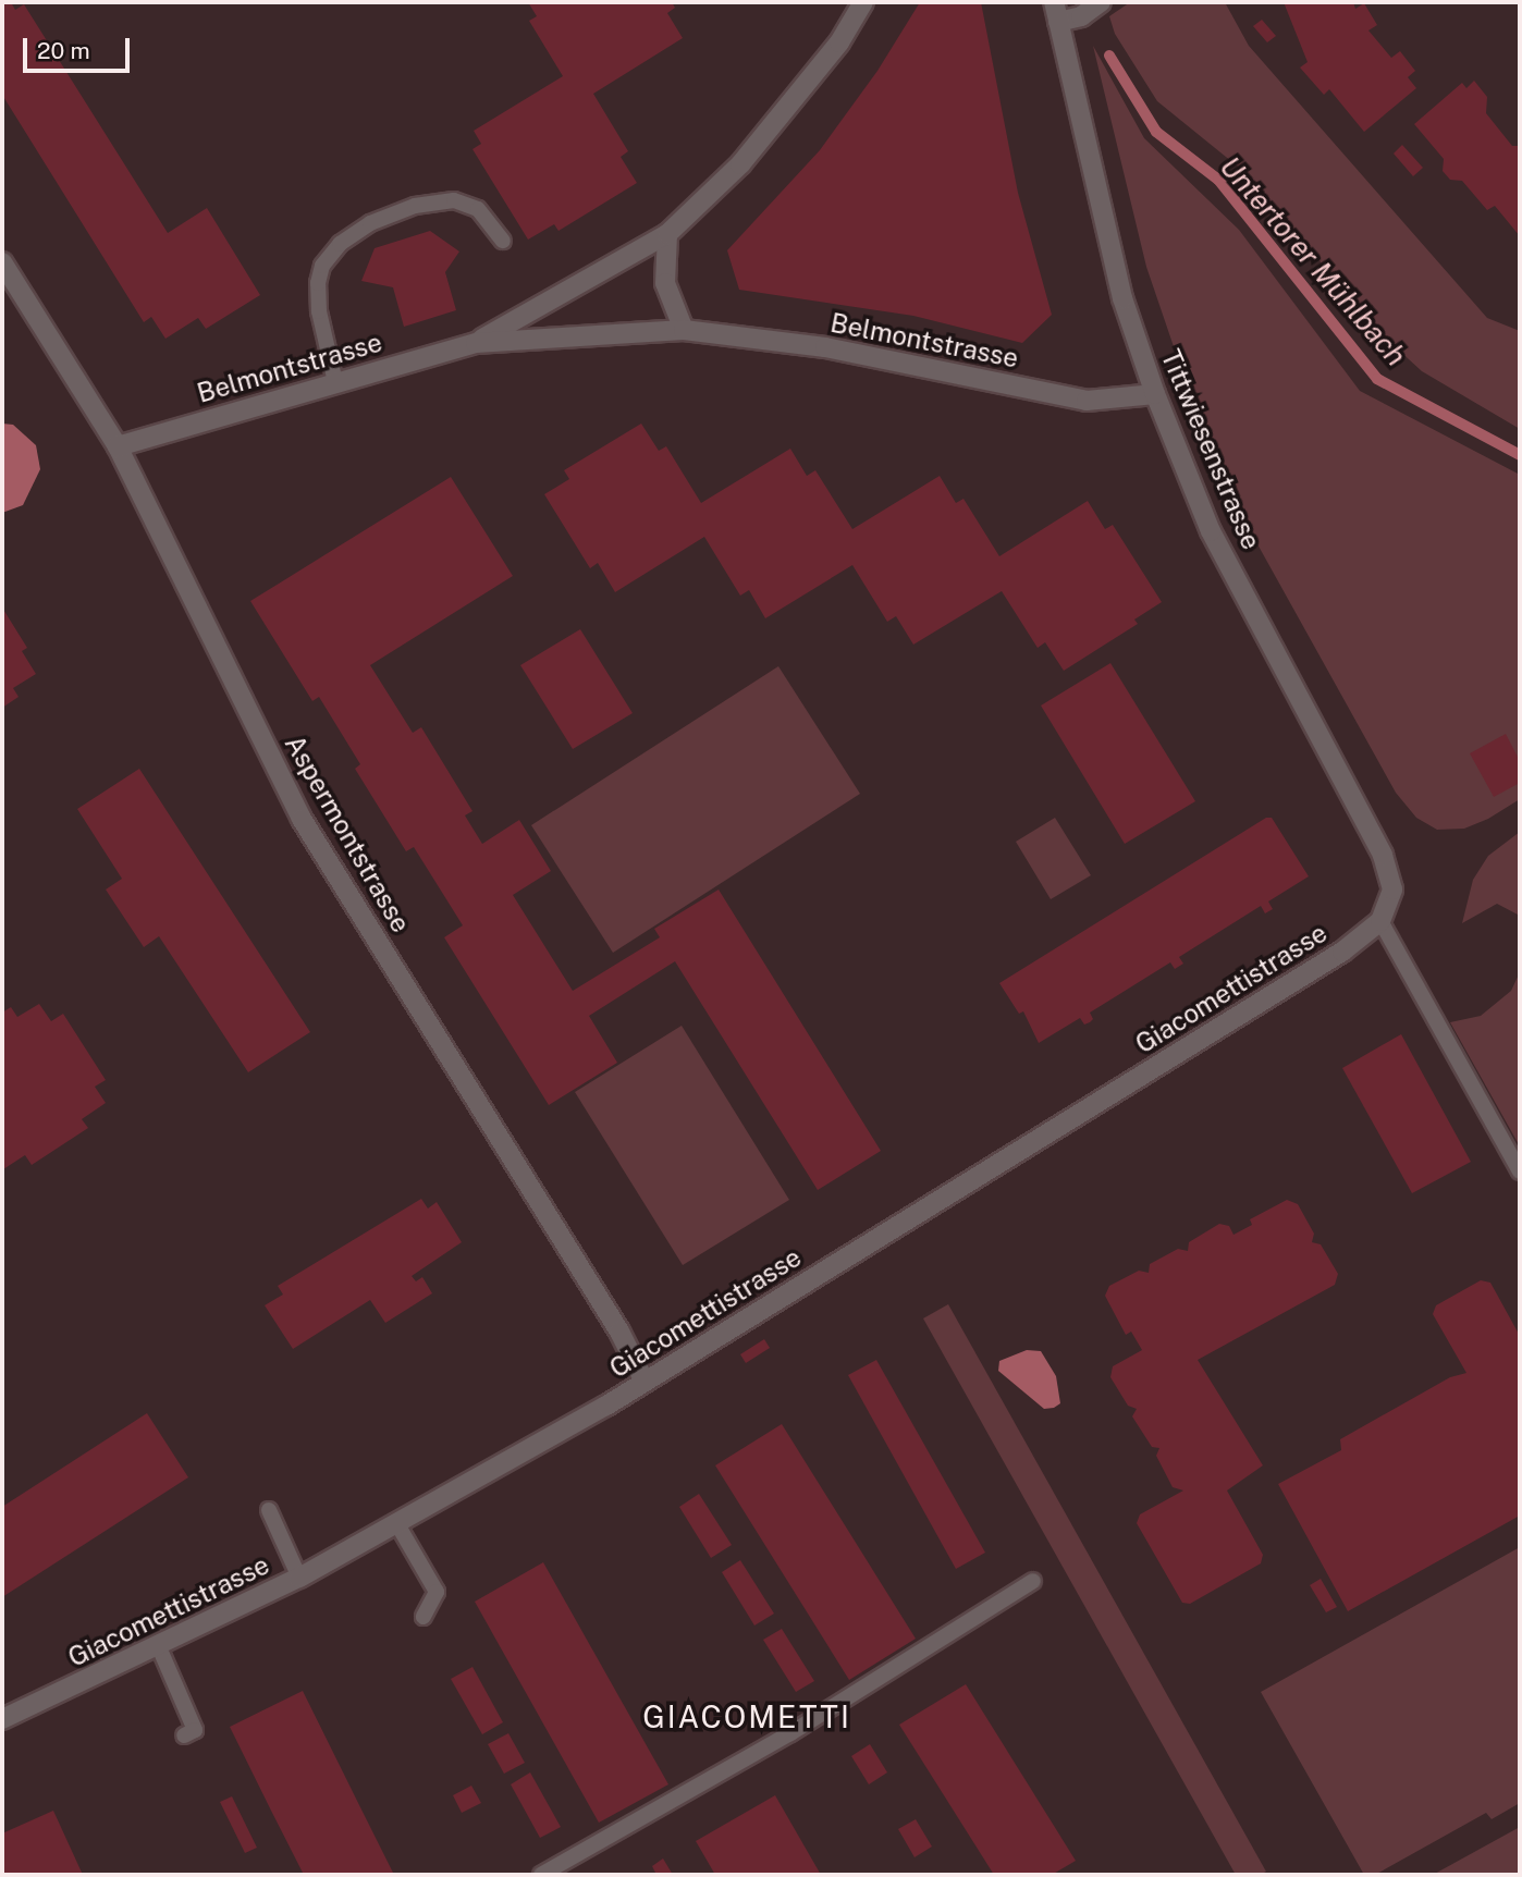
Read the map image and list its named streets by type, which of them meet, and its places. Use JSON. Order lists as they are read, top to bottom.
{
  "streets": {
    "street": [
      "Belmontstrasse",
      "Tittwiesenstrasse",
      "Aspermontstrasse",
      "Giacomettistrasse"
    ]
  },
  "crossings": [
    ["Belmontstrasse", "Tittwiesenstrasse"],
    ["Belmontstrasse", "Aspermontstrasse"],
    ["Tittwiesenstrasse", "Giacomettistrasse"],
    ["Aspermontstrasse", "Giacomettistrasse"]
  ],
  "districts": ["GIACOMETTI"],
  "water": ["Untertorer Mühlbach"],
  "scale_bar": "20 m"
}
